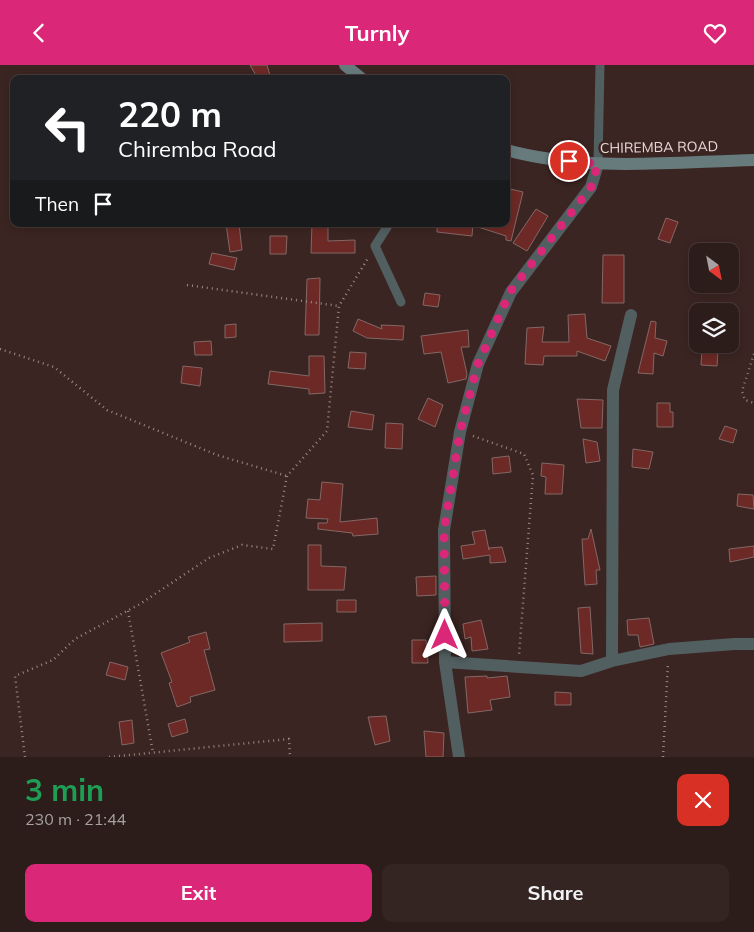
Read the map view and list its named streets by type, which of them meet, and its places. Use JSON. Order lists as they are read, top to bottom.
{
  "streets": {
    "main road": ["CHIREMBA ROAD"]
  },
  "north": "bottom right",
  "page": {
    "header": "Turnly",
    "turn": ["220 m", "Chiremba Road"],
    "then": "Then",
    "heading": ["3 min", "230 m · 21:44"],
    "buttons": ["Exit", "Share"]
  }
}
